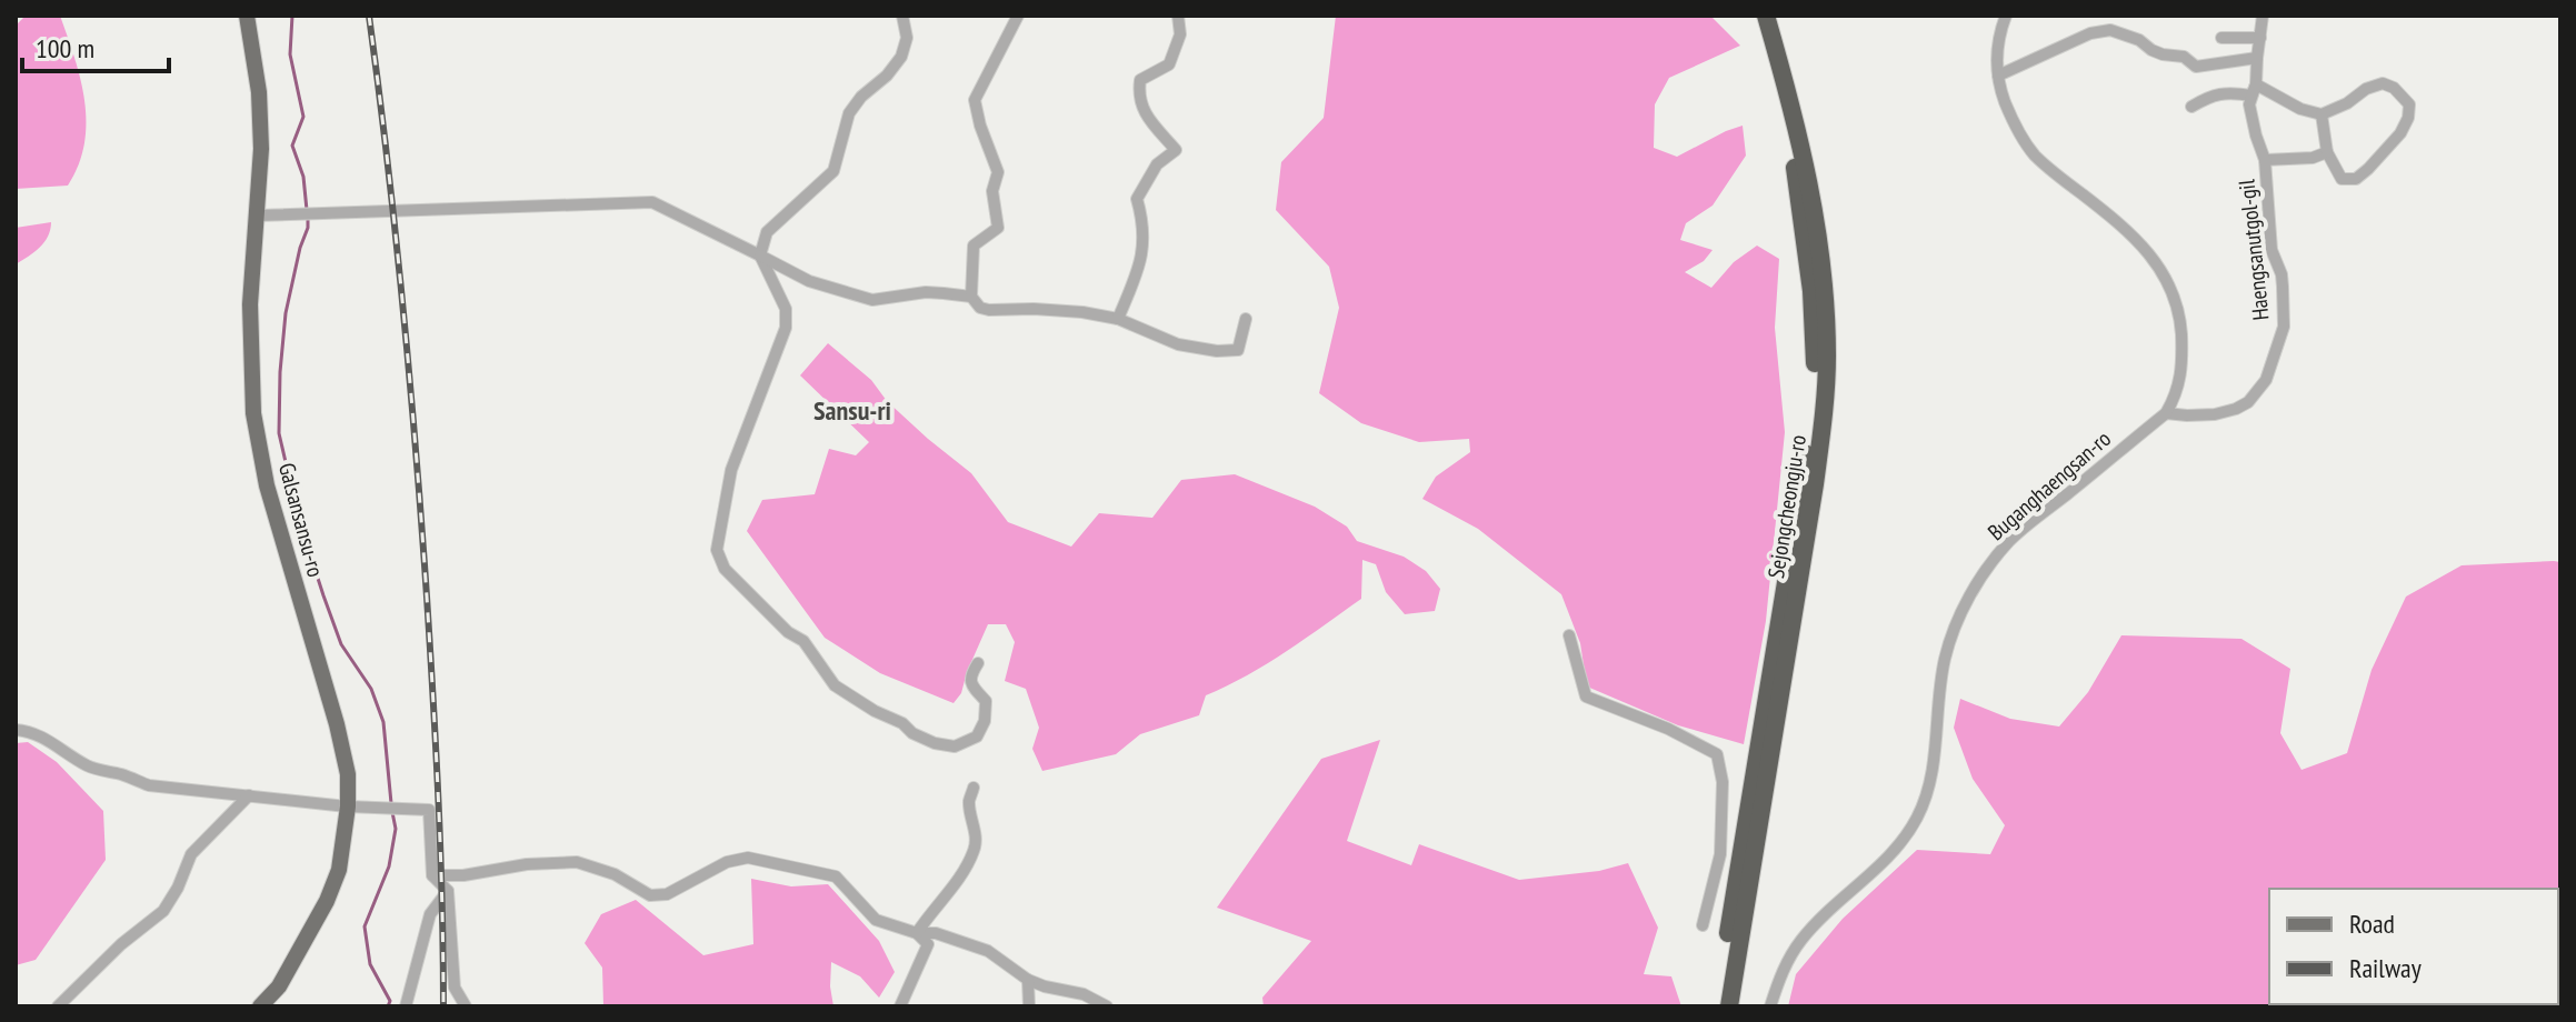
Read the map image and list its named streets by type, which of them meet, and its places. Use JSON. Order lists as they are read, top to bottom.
{
  "streets": {
    "highway": ["Sejongcheongju-ro"],
    "main road": ["Galsansansu-ro"],
    "street": ["Haengsanutgol-gil", "Buganghaengsan-ro"]
  },
  "crossings": [
    ["Haengsanutgol-gil", "Buganghaengsan-ro"]
  ],
  "districts": ["Sansu-ri"],
  "legend": ["Road", "Railway"],
  "scale_bar": "100 m"
}
